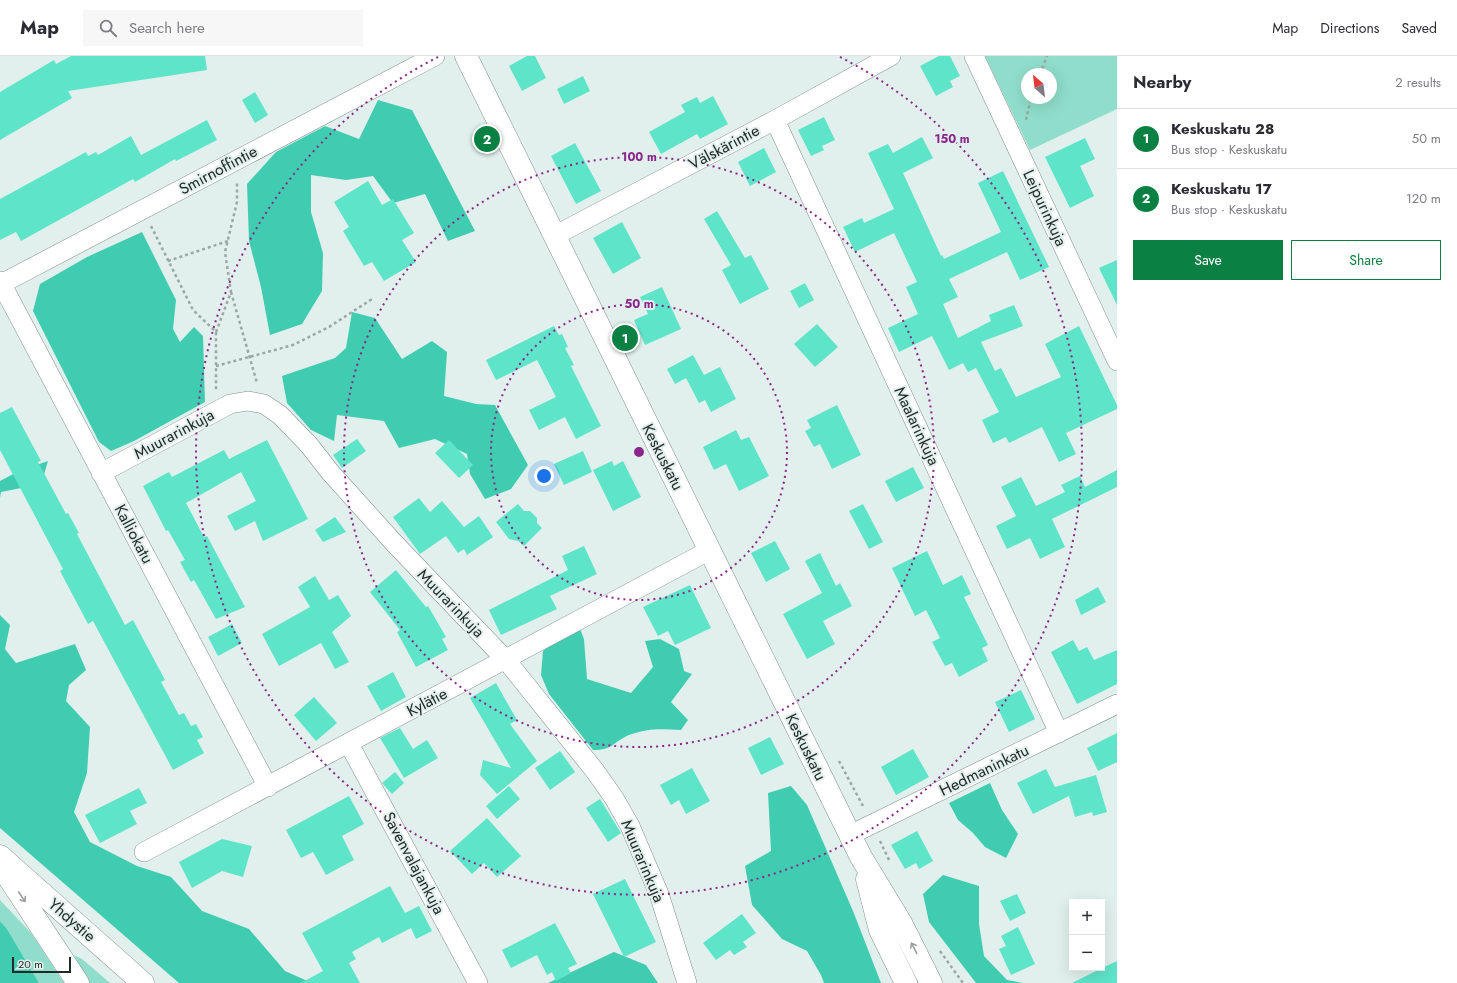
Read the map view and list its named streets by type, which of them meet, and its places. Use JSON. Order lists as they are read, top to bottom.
{
  "streets": {
    "main road": ["Keskuskatu", "Yhdystie"],
    "street": [
      "Välskärintie",
      "Smirnoffintie",
      "Leipurinkuja",
      "Maalarinkuja",
      "Muurarinkuja",
      "Kalliokatu",
      "Kylätie",
      "Hedmaninkatu",
      "Savenvalajankuja"
    ]
  },
  "crossings": [
    ["Välskärintie", "Maalarinkuja"],
    ["Välskärintie", "Keskuskatu"],
    ["Smirnoffintie", "Kalliokatu"],
    ["Maalarinkuja", "Hedmaninkatu"],
    ["Muurarinkuja", "Kalliokatu"],
    ["Muurarinkuja", "Kylätie"],
    ["Keskuskatu", "Kylätie"],
    ["Keskuskatu", "Hedmaninkatu"],
    ["Kalliokatu", "Kylätie"],
    ["Kylätie", "Savenvalajankuja"]
  ],
  "scale_bar": "20 m",
  "north": "top left",
  "page": {
    "header": "Map",
    "search": "Search here",
    "nav": ["Map", "Directions", "Saved"],
    "heading": ["Nearby", "2 results"],
    "list": [
      {
        "mark": "1",
        "name": "Keskuskatu 28",
        "note": "Bus stop · Keskuskatu",
        "value": "50 m"
      },
      {
        "mark": "2",
        "name": "Keskuskatu 17",
        "note": "Bus stop · Keskuskatu",
        "value": "120 m"
      }
    ],
    "pins": ["2", "1"],
    "buttons": ["Save", "Share"],
    "map_buttons": ["+", "−"],
    "scale": "20 m"
  },
  "rings": ["150 m", "100 m", "50 m"]
}
